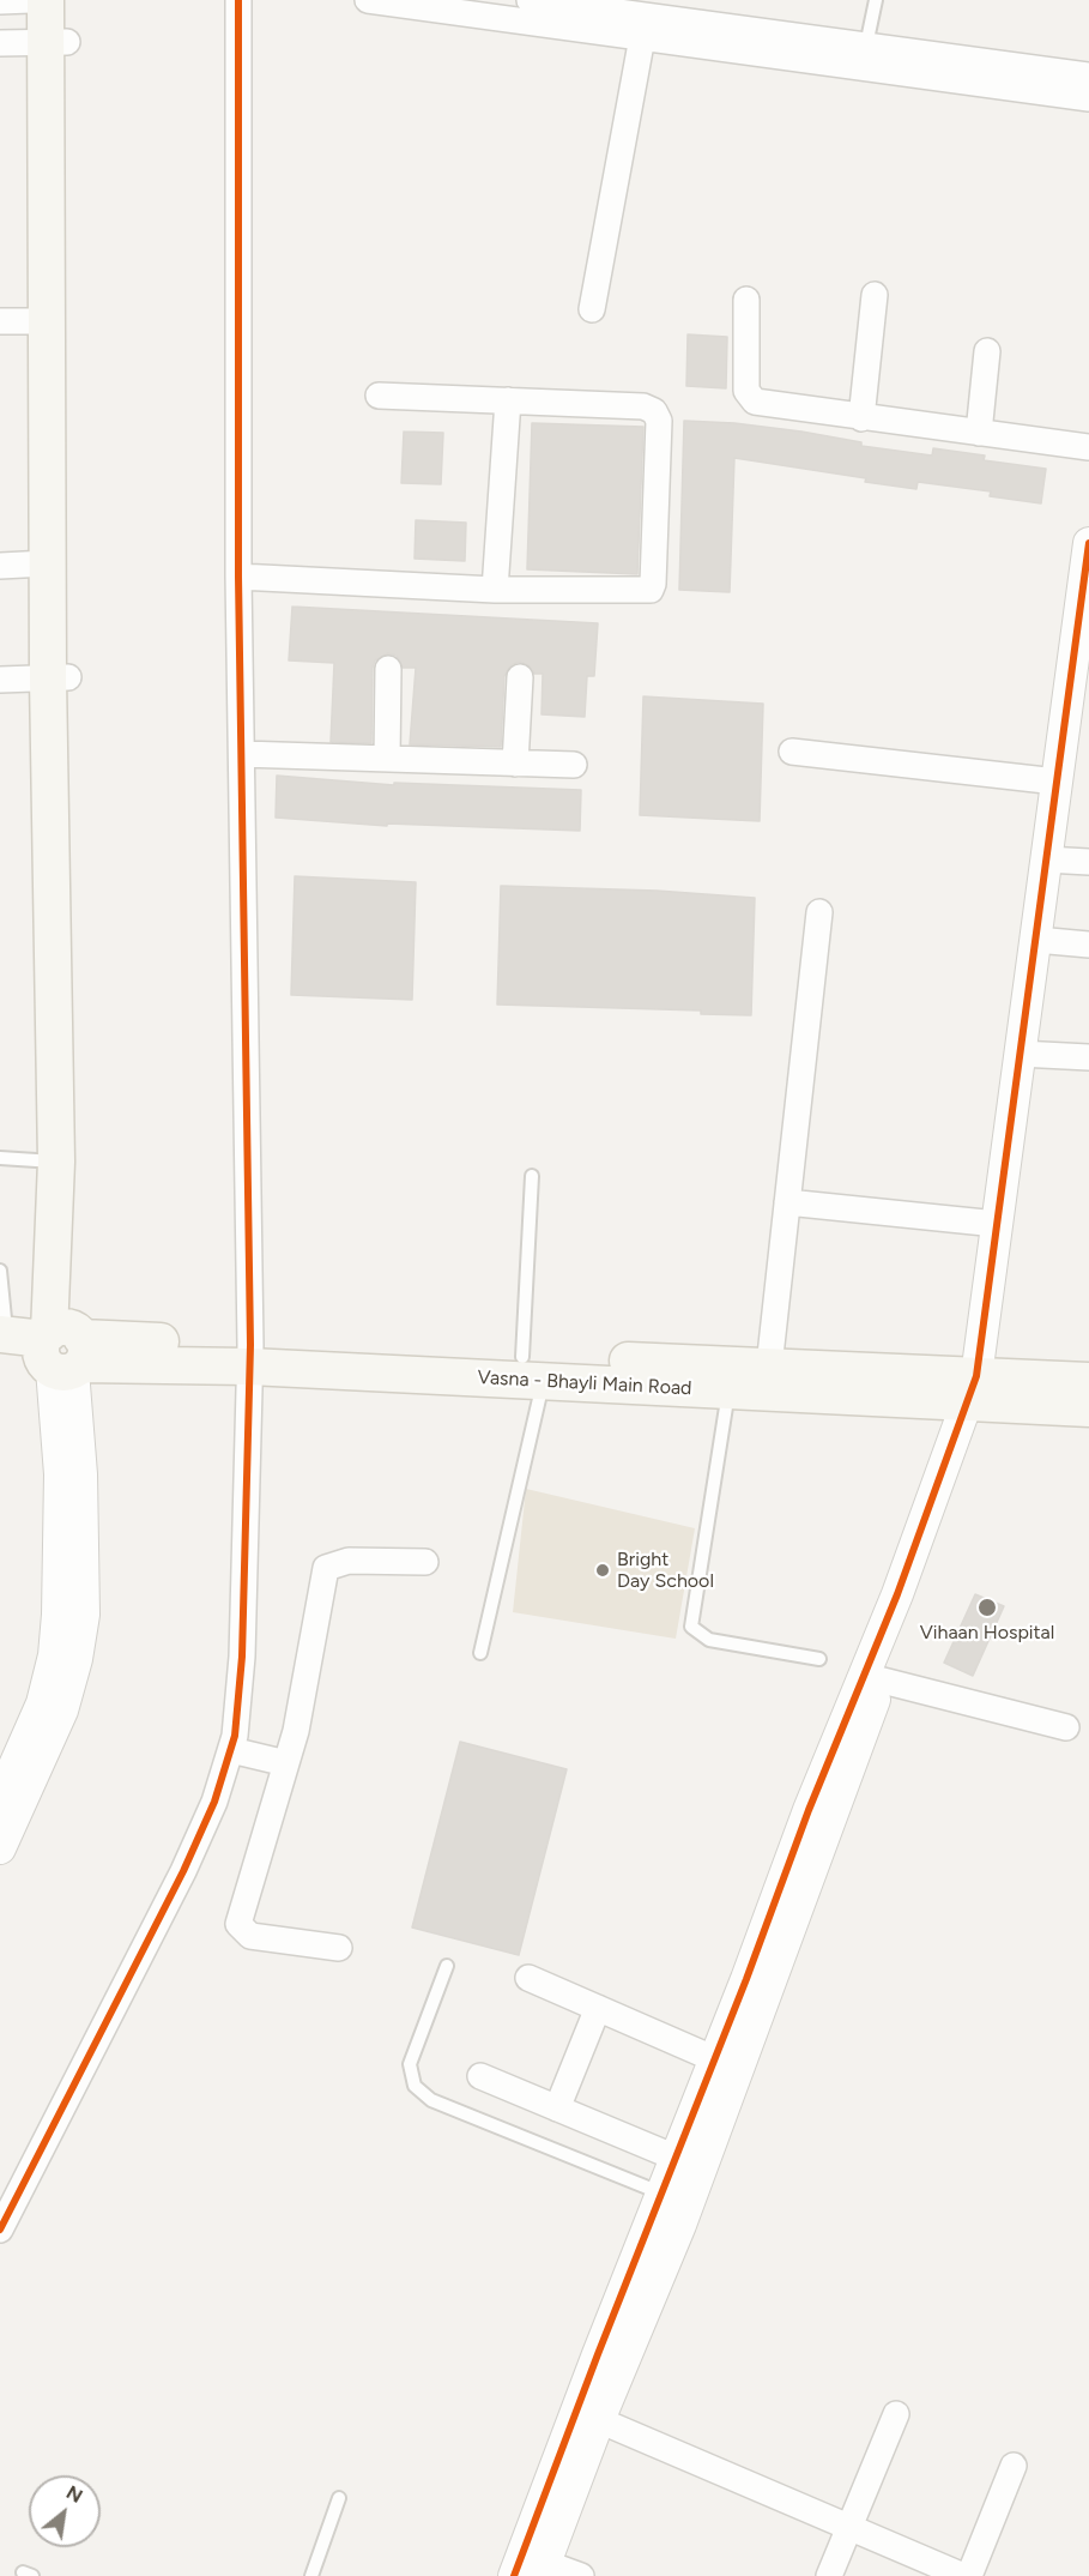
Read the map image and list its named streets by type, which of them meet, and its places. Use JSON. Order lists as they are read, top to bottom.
{
  "streets": {
    "main road": ["Vasna - Bhayli Main Road"]
  },
  "places": ["Bright Day School", "Vihaan Hospital"],
  "north": "top right"
}
